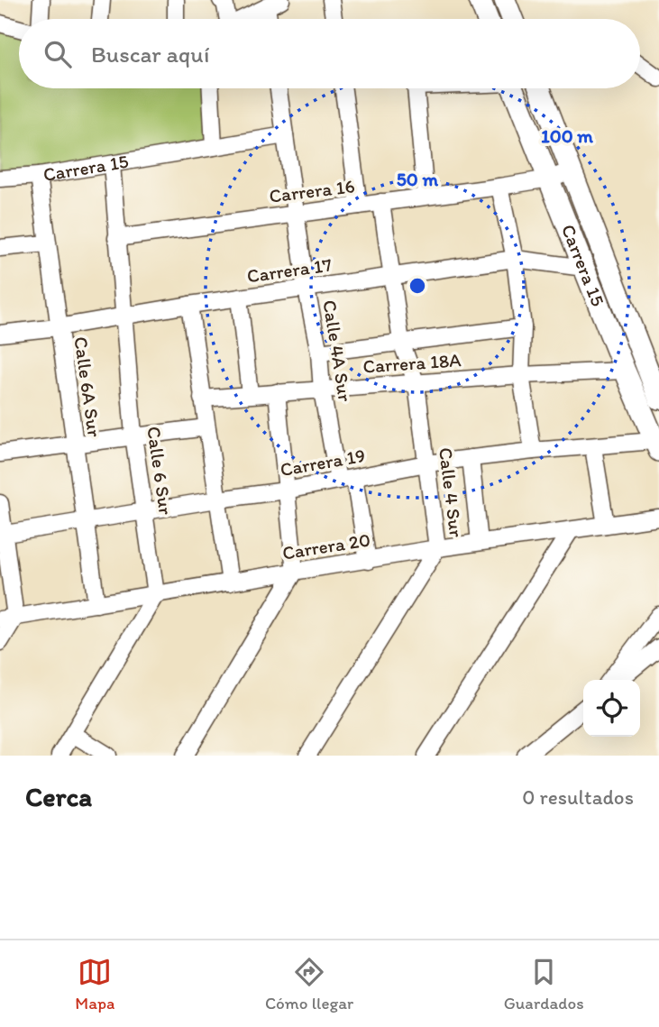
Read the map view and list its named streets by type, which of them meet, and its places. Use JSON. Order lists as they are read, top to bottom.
{
  "streets": {
    "main road": ["Carrera 15"],
    "street": [
      "Carrera 16",
      "Carrera 17",
      "Calle 4A Sur",
      "Carrera 18A",
      "Calle 6A Sur",
      "Carrera 19",
      "Calle 6 Sur",
      "Calle 4 Sur",
      "Carrera 20"
    ]
  },
  "crossings": [
    ["Carrera 15", "Carrera 16"],
    ["Carrera 15", "Carrera 17"],
    ["Carrera 15", "Calle 4A Sur"],
    ["Carrera 15", "Carrera 18A"],
    ["Carrera 15", "Calle 6A Sur"],
    ["Carrera 15", "Carrera 19"],
    ["Carrera 15", "Calle 6 Sur"],
    ["Carrera 16", "Calle 4A Sur"],
    ["Carrera 16", "Calle 6 Sur"],
    ["Carrera 16", "Calle 4 Sur"],
    ["Carrera 17", "Calle 4A Sur"],
    ["Carrera 17", "Calle 6A Sur"],
    ["Carrera 17", "Calle 6 Sur"],
    ["Carrera 17", "Calle 4 Sur"],
    ["Calle 4A Sur", "Carrera 18A"],
    ["Calle 4A Sur", "Carrera 19"],
    ["Calle 4A Sur", "Carrera 20"],
    ["Carrera 18A", "Calle 4 Sur"],
    ["Calle 6A Sur", "Carrera 19"],
    ["Calle 6A Sur", "Carrera 20"],
    ["Carrera 19", "Calle 6 Sur"],
    ["Carrera 19", "Calle 4 Sur"],
    ["Calle 6 Sur", "Carrera 20"],
    ["Calle 4 Sur", "Carrera 20"]
  ],
  "page": {
    "search": "Buscar aquí",
    "heading": ["Cerca", "0 resultados"],
    "nav": ["Mapa", "Cómo llegar", "Guardados"]
  },
  "rings": ["100 m", "50 m"]
}
